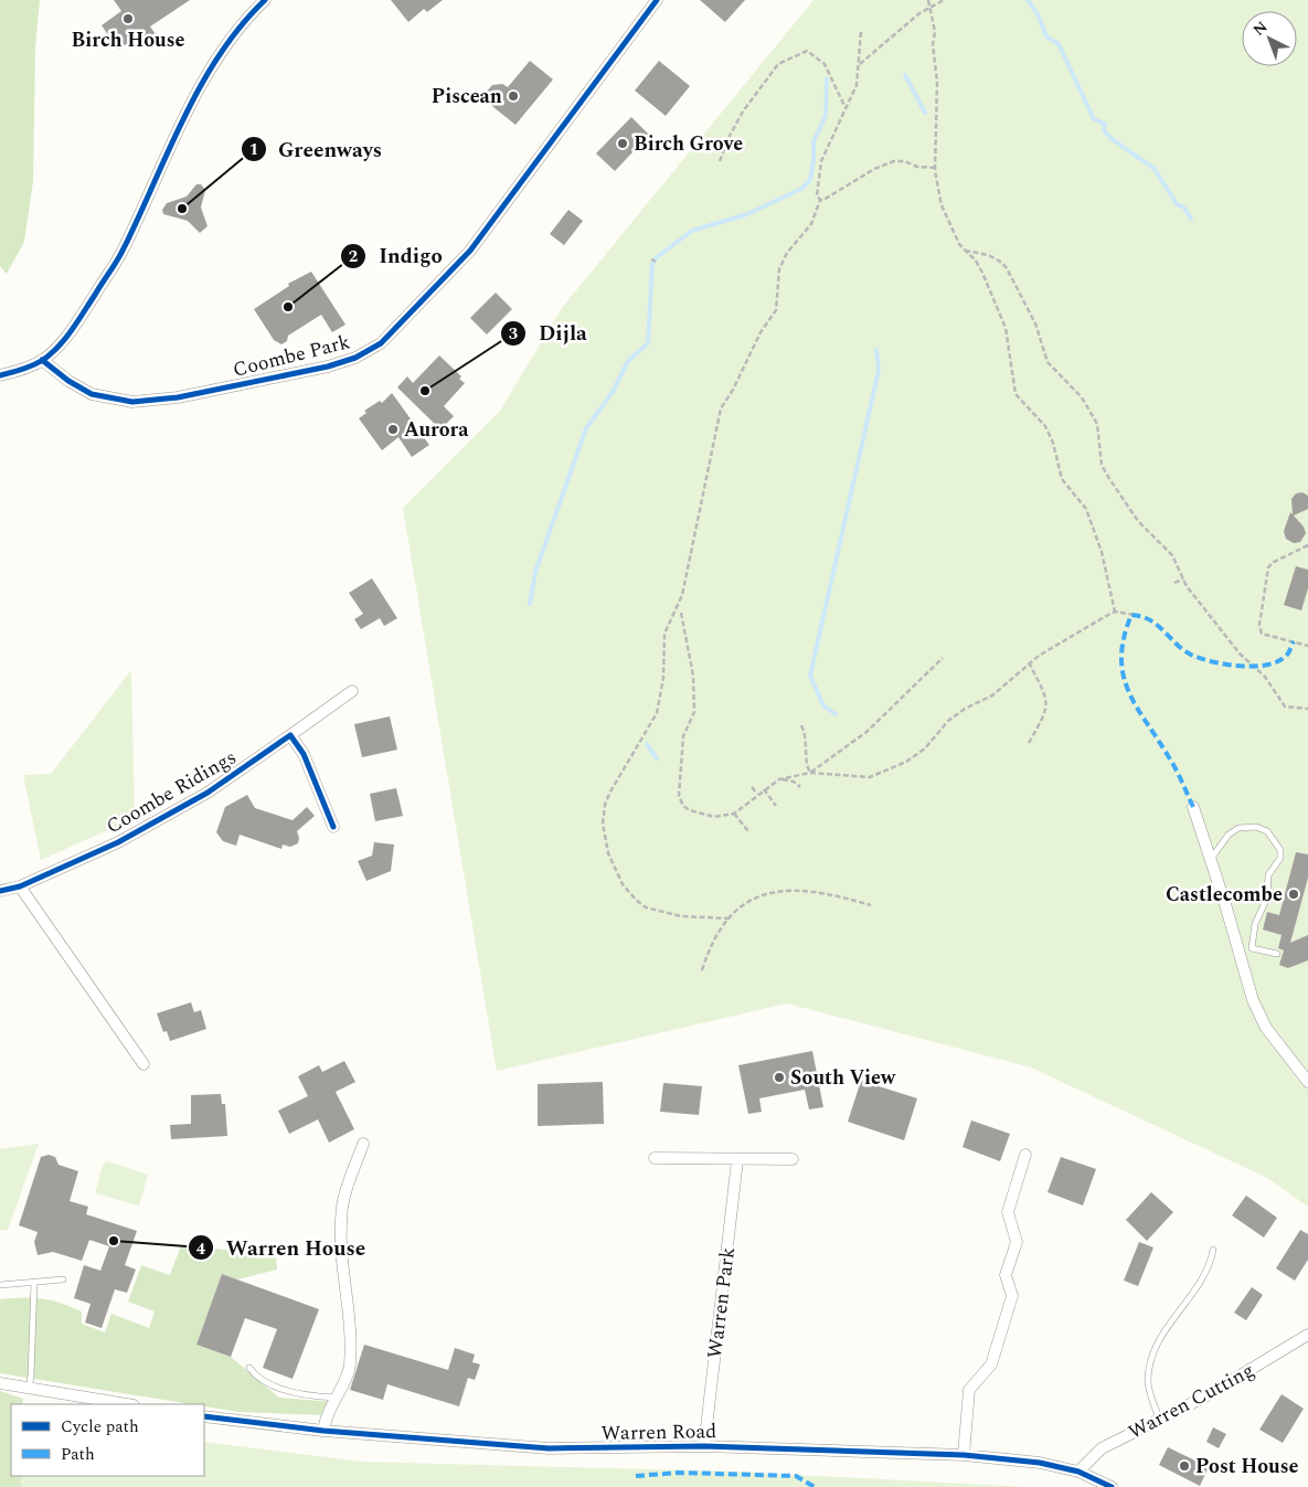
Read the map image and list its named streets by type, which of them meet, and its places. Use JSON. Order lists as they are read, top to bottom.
{
  "streets": {
    "street": [
      "Coombe Park",
      "Coombe Ridings",
      "Warren Park",
      "Warren Cutting",
      "Warren Road"
    ]
  },
  "crossings": [
    ["Warren Park", "Warren Road"],
    ["Warren Cutting", "Warren Road"]
  ],
  "places": [
    "Birch House",
    "Piscean",
    "Birch Grove",
    "Greenways",
    "Indigo",
    "Dijla",
    "Aurora",
    "Castlecombe",
    "South View",
    "Warren House",
    "Post House"
  ],
  "legend": ["Cycle path", "Path"],
  "north": "top left"
}
